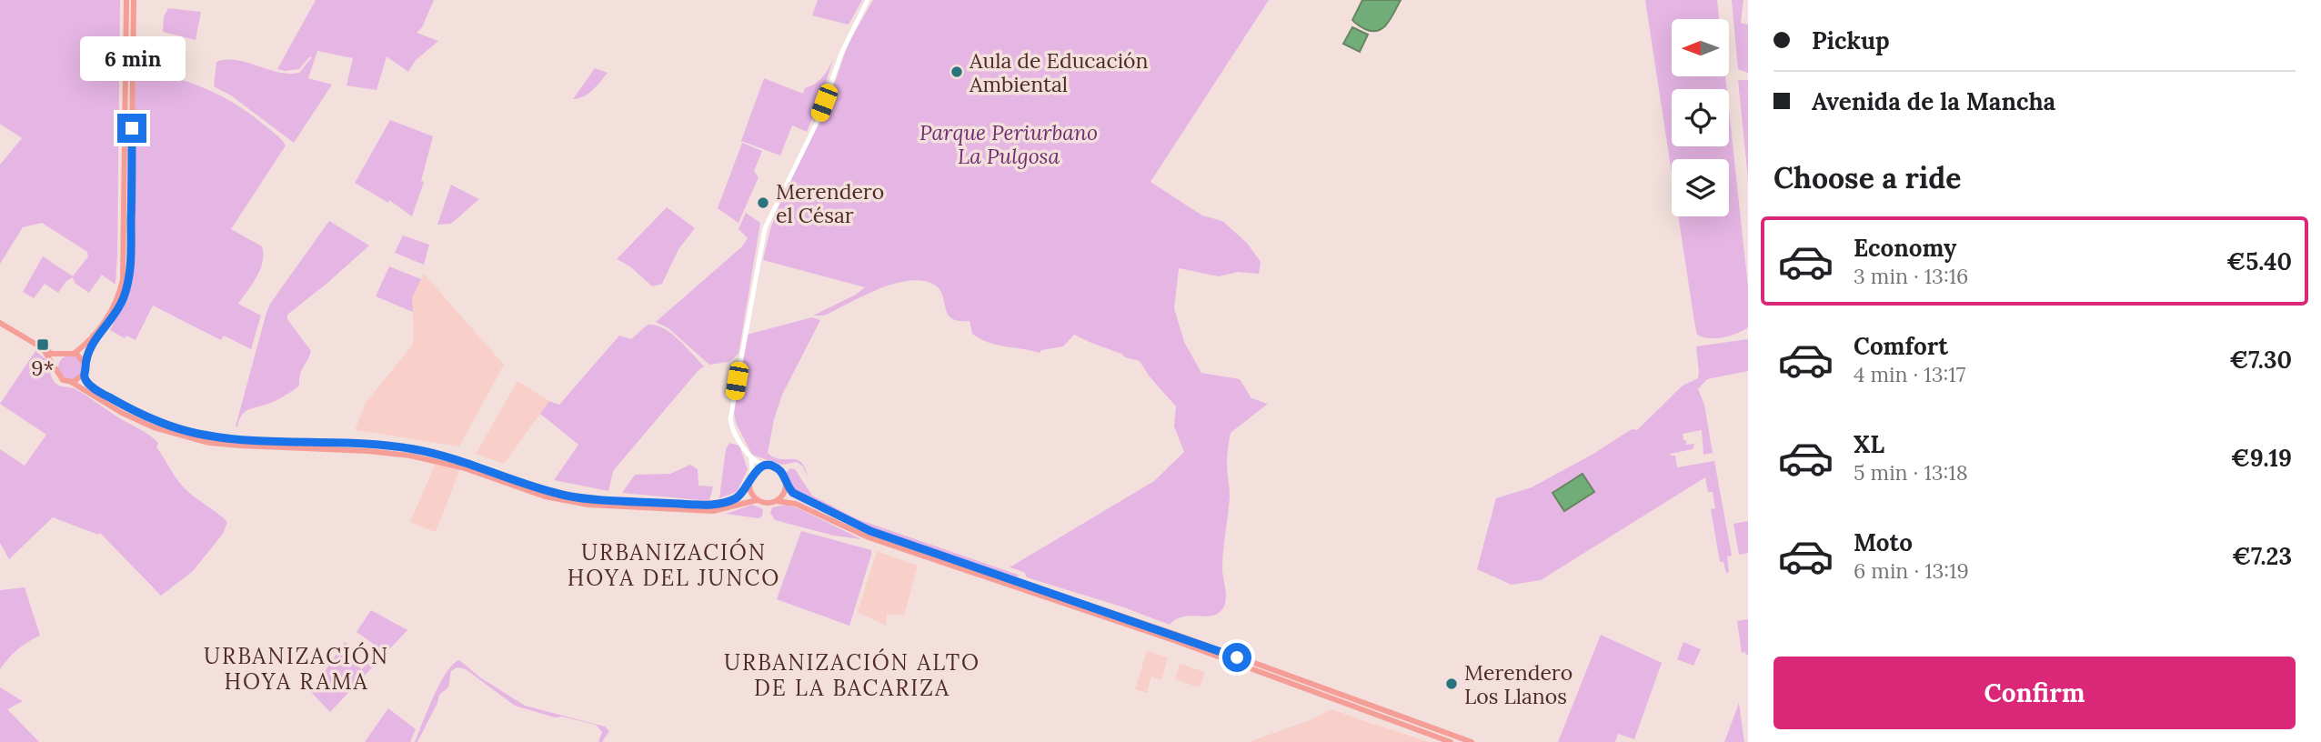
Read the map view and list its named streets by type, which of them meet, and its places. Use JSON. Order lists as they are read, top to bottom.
{
  "districts": ["URBANIZACIÓN HOYA DEL JUNCO", "URBANIZACIÓN HOYA RAMA", "URBANIZACIÓN ALTO DE LA BACARIZA"],
  "parks": ["Parque Periurbano La Pulgosa"],
  "places": {
    "other": ["Aula de Educación Ambiental", "Merendero el César", "Merendero Los Llanos"],
    "transit": ["9*"]
  },
  "north": "left",
  "page": {
    "banner": ["Pickup", "Avenida de la Mancha"],
    "bubble": "6 min",
    "heading": "Choose a ride",
    "list": [
      {
        "name": "Economy",
        "note": "3 min · 13:16",
        "value": "€5.40"
      },
      {
        "name": "Comfort",
        "note": "4 min · 13:17",
        "value": "€7.30"
      },
      {
        "name": "XL",
        "note": "5 min · 13:18",
        "value": "€9.19"
      },
      {
        "name": "Moto",
        "note": "6 min · 13:19",
        "value": "€7.23"
      }
    ],
    "buttons": "Confirm"
  }
}
